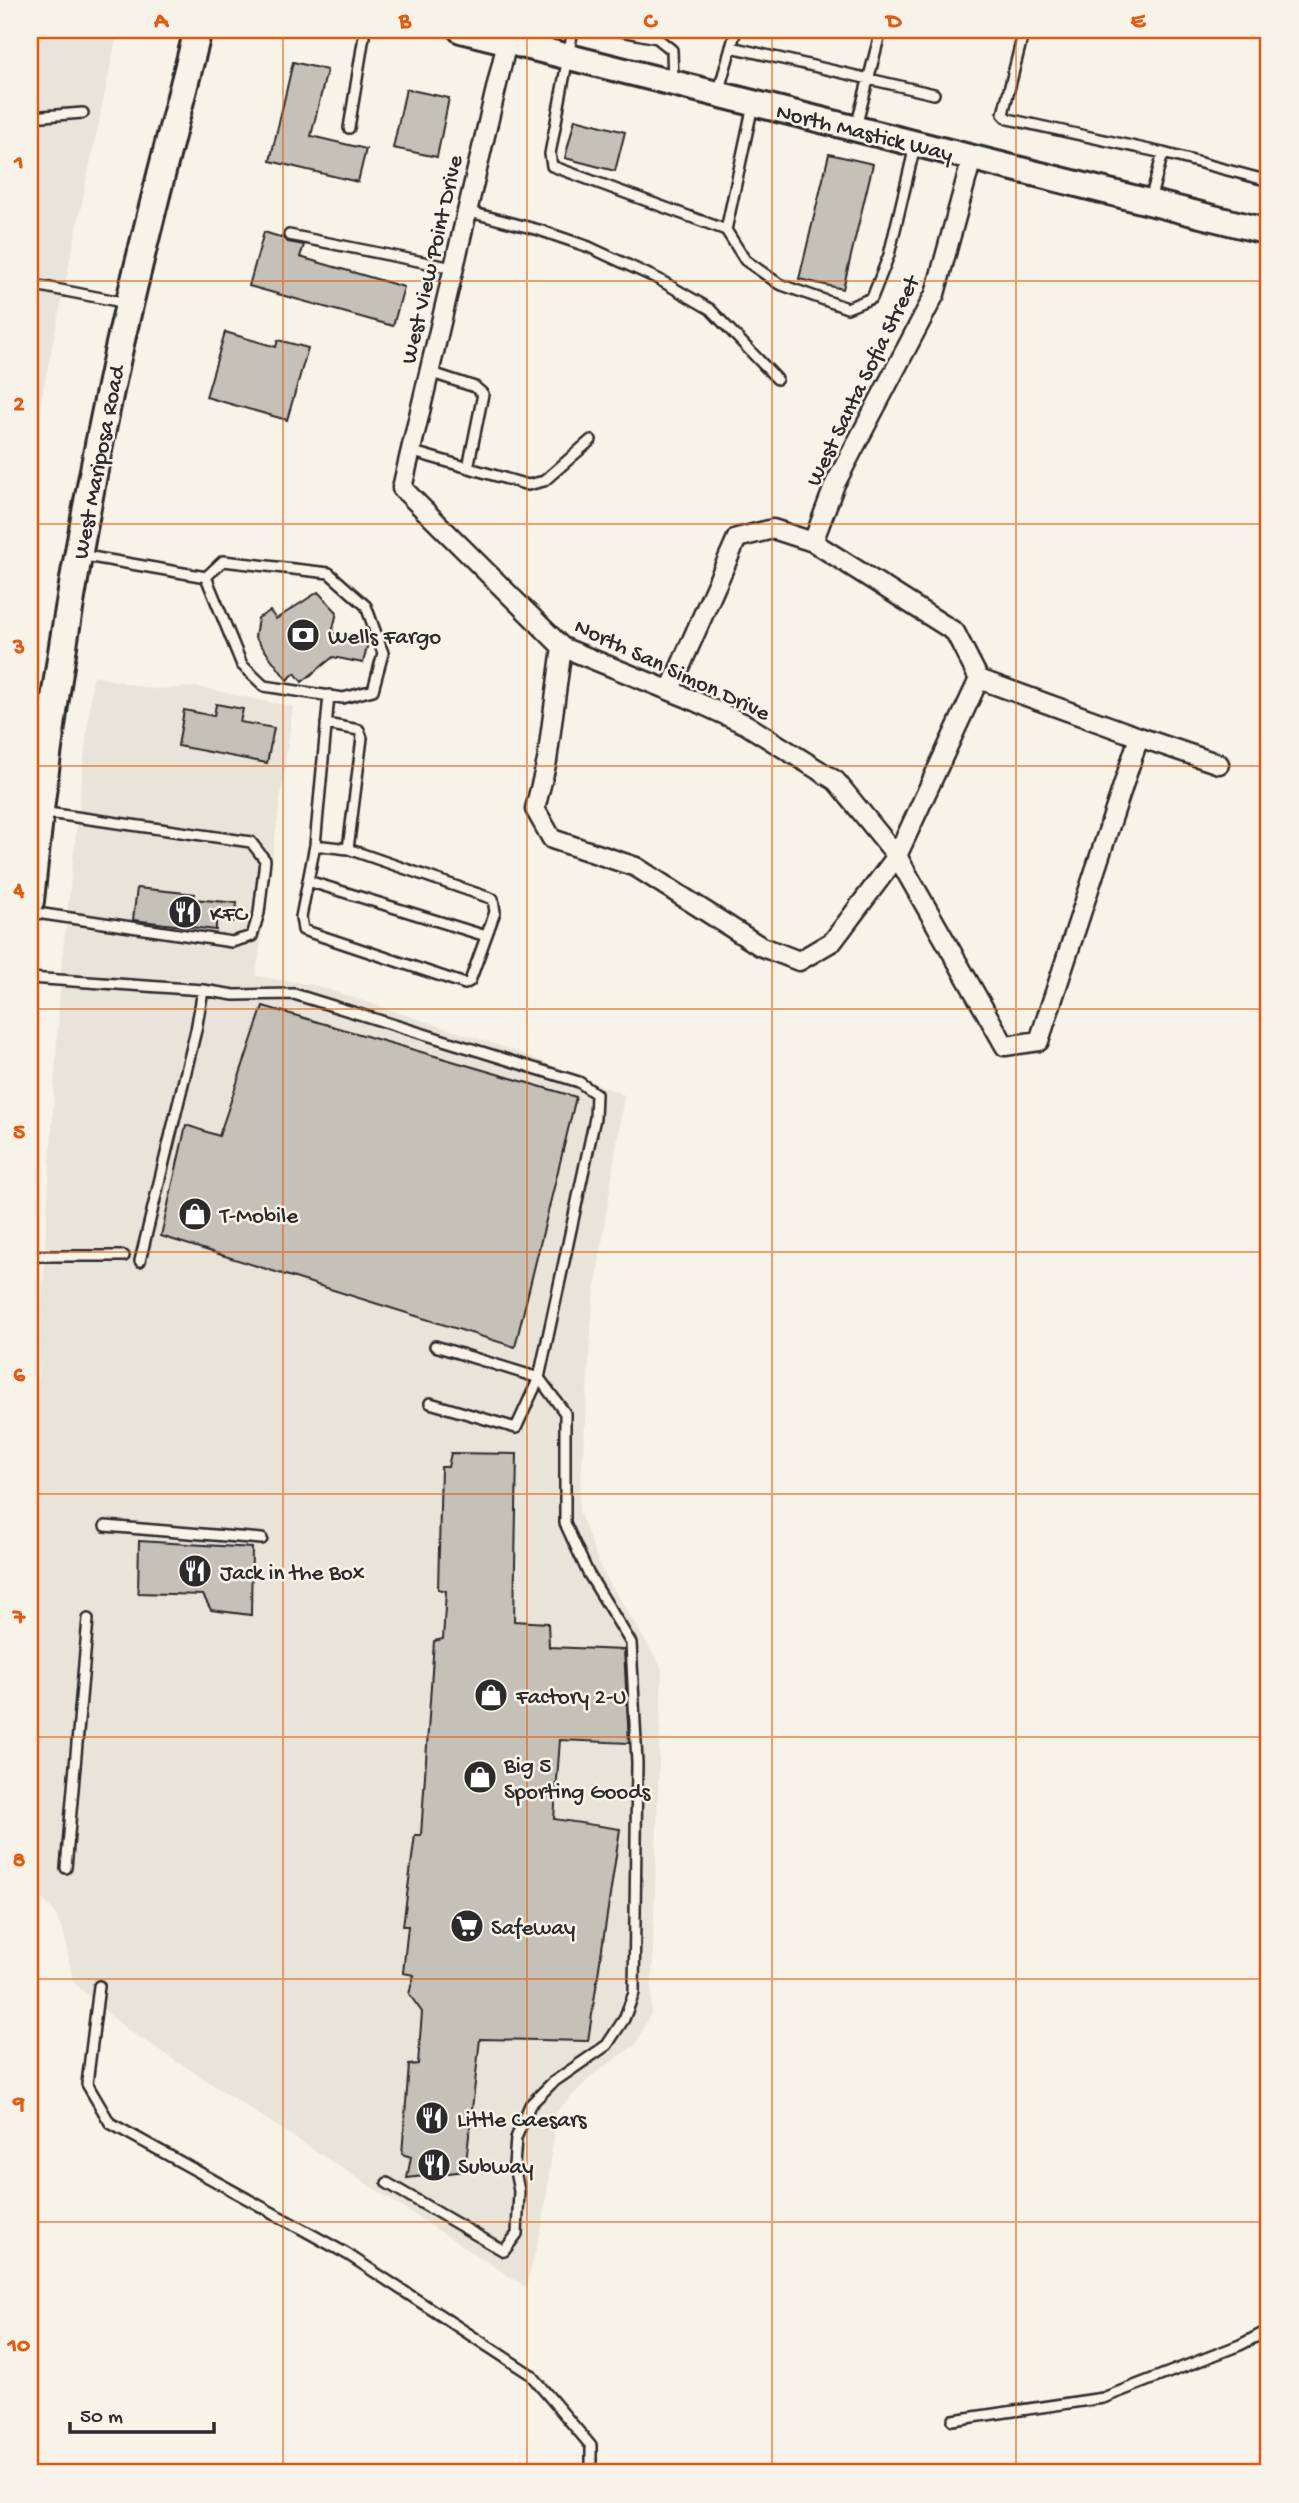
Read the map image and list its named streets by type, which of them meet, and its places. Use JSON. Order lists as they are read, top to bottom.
{
  "streets": {
    "main road": ["West Mariposa Road"],
    "street": [
      "North Mastick Way",
      "West View Point Drive",
      "West Santa Sofia Street",
      "North San Simon Drive"
    ]
  },
  "crossings": [
    ["North Mastick Way", "West View Point Drive"],
    ["North Mastick Way", "West Santa Sofia Street"],
    ["West View Point Drive", "North San Simon Drive"]
  ],
  "places": {
    "bank": ["Wells Fargo"],
    "restaurant": [
      "KFC",
      "Jack in the Box",
      "Little Caesars",
      "Subway"
    ],
    "shop": ["T-Mobile", "Factory 2-U", "Big 5 Sporting Goods"],
    "supermarket": ["Safeway"]
  },
  "scale_bar": "50 m",
  "grid": {
    "columns": [
      "A",
      "B",
      "C",
      "D",
      "E"
    ],
    "rows": [
      "1",
      "2",
      "3",
      "4",
      "5",
      "6",
      "7",
      "8",
      "9",
      "10"
    ]
  }
}
